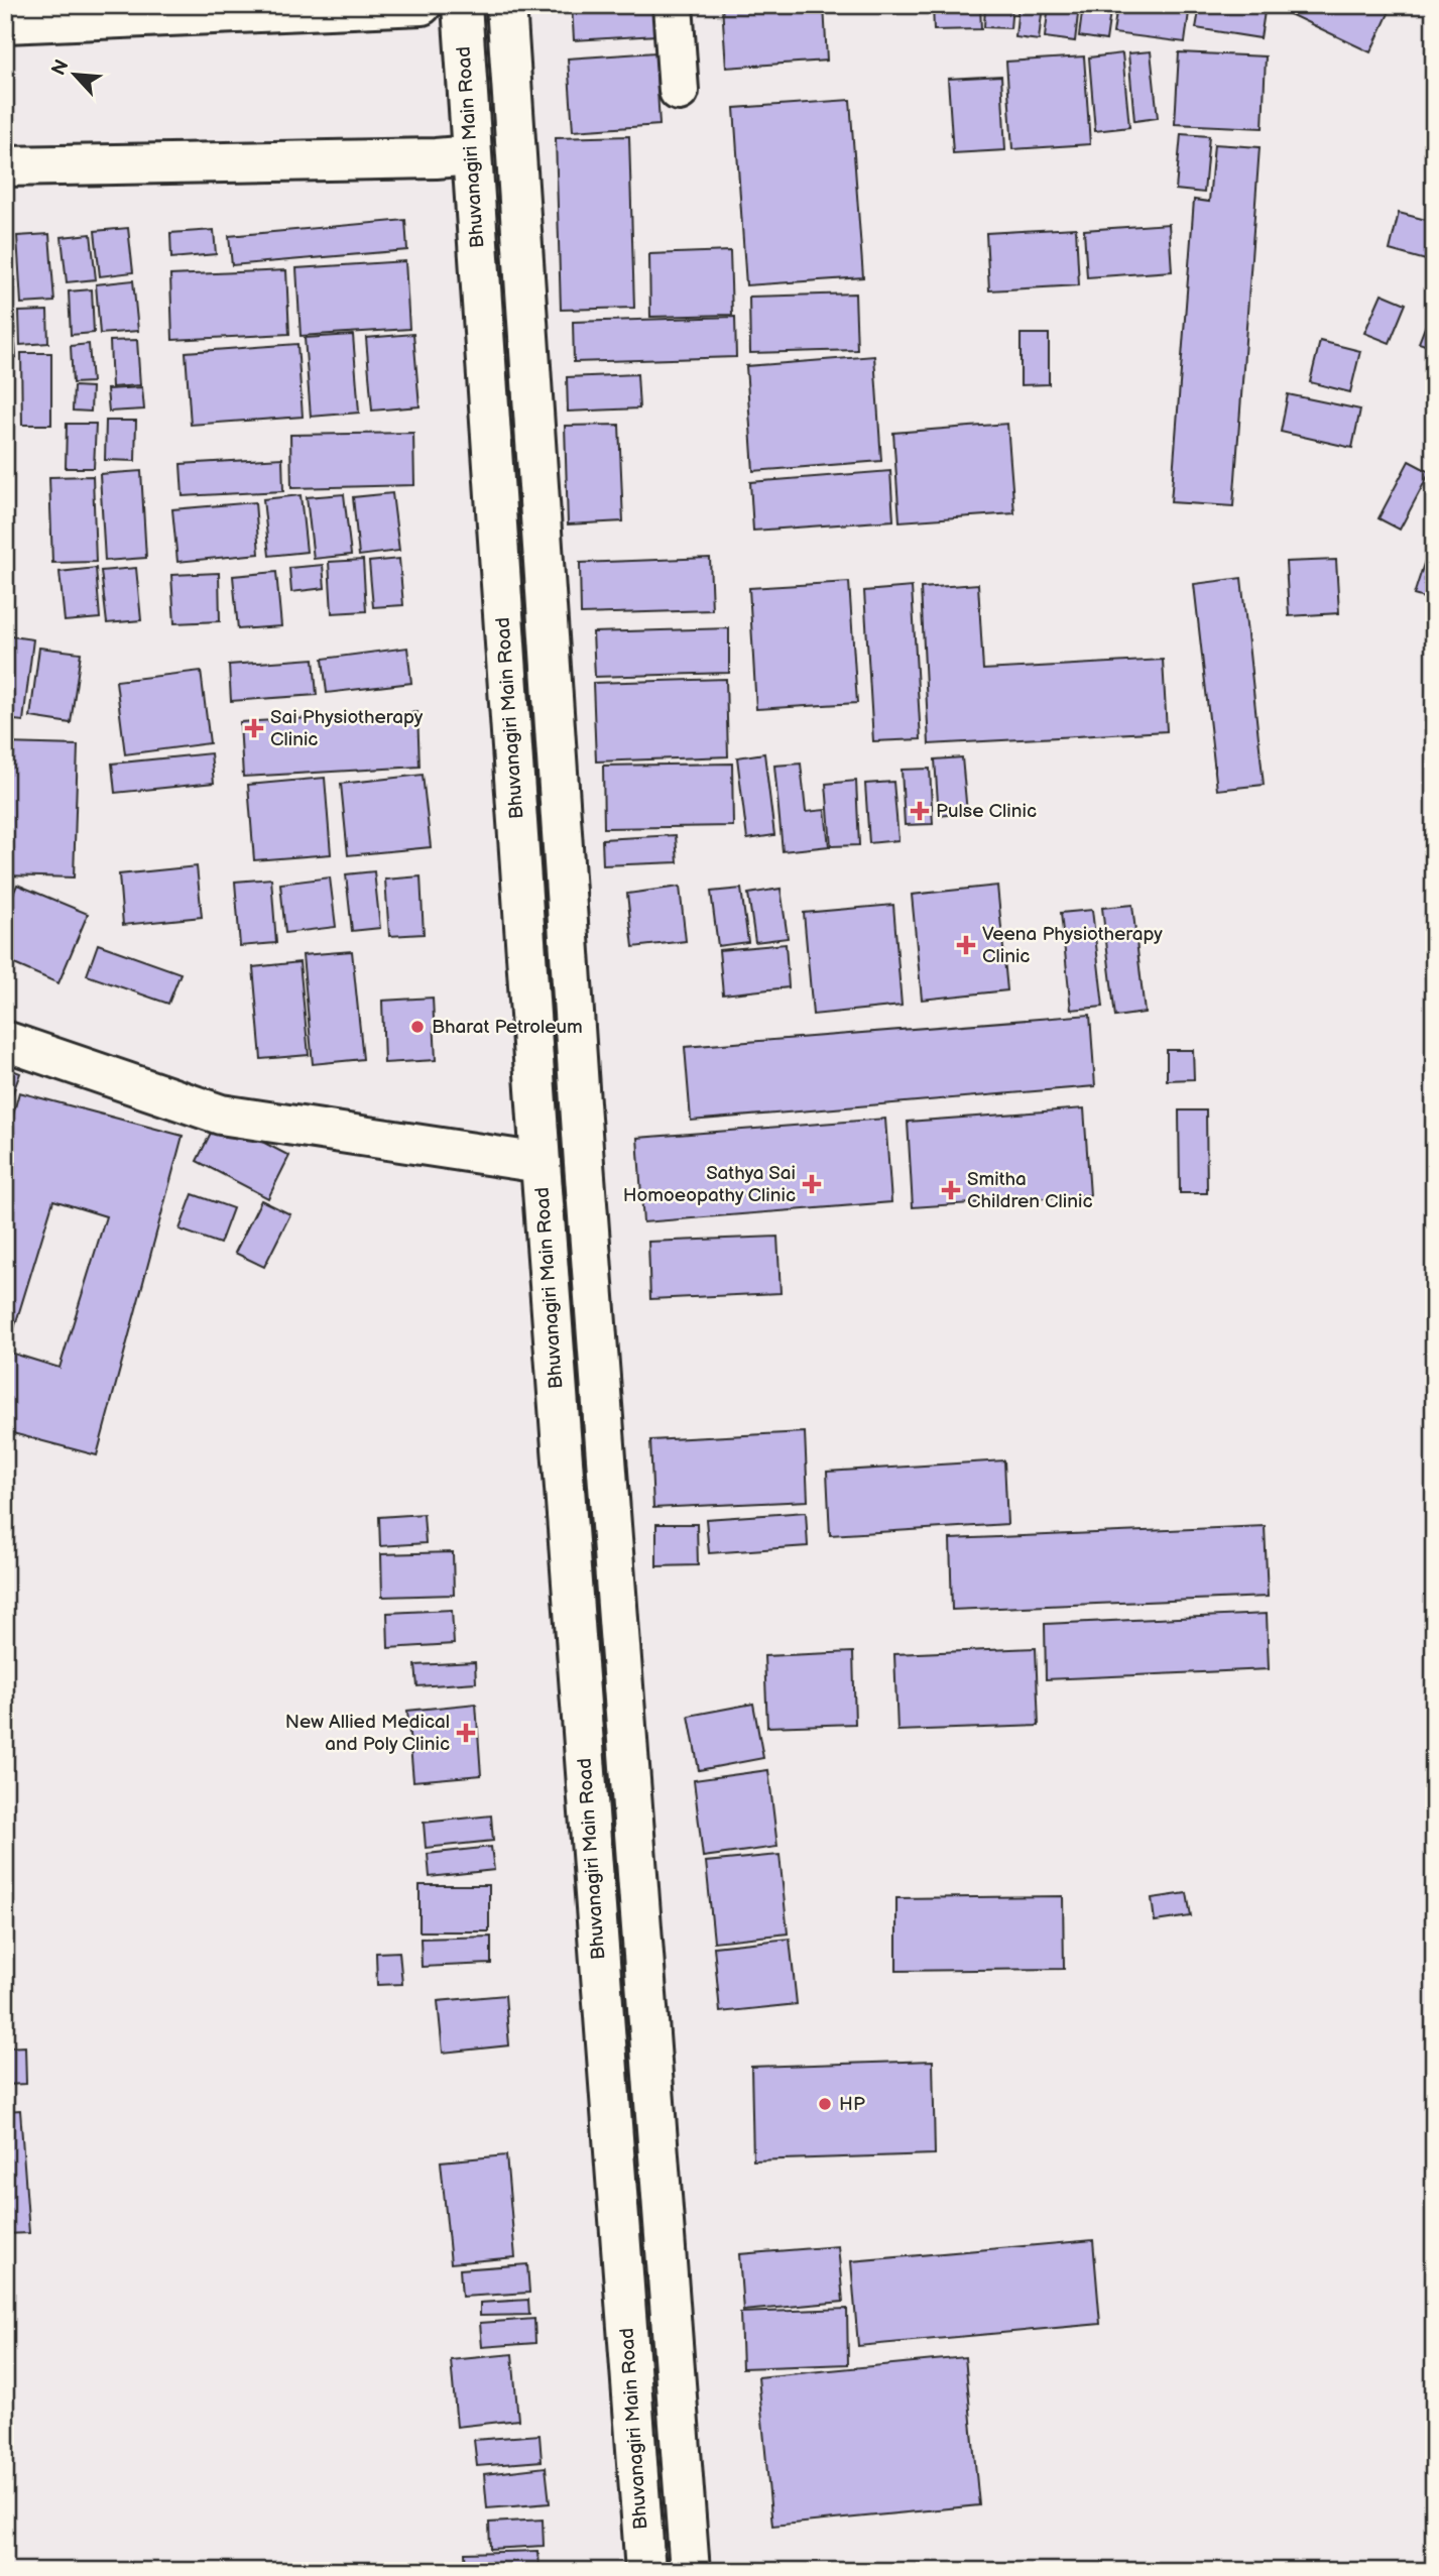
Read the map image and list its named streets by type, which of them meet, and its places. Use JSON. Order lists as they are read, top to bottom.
{
  "streets": {
    "main road": ["Bhuvanagiri Main Road"]
  },
  "places": {
    "health": [
      "Sai Physiotherapy Clinic",
      "Pulse Clinic",
      "Veena Physiotherapy Clinic",
      "Sathya Sai Homoeopathy Clinic",
      "Smitha Children Clinic",
      "New Allied Medical and Poly Clinic"
    ],
    "other": ["Bharat Petroleum", "HP"]
  },
  "north": "top left"
}
